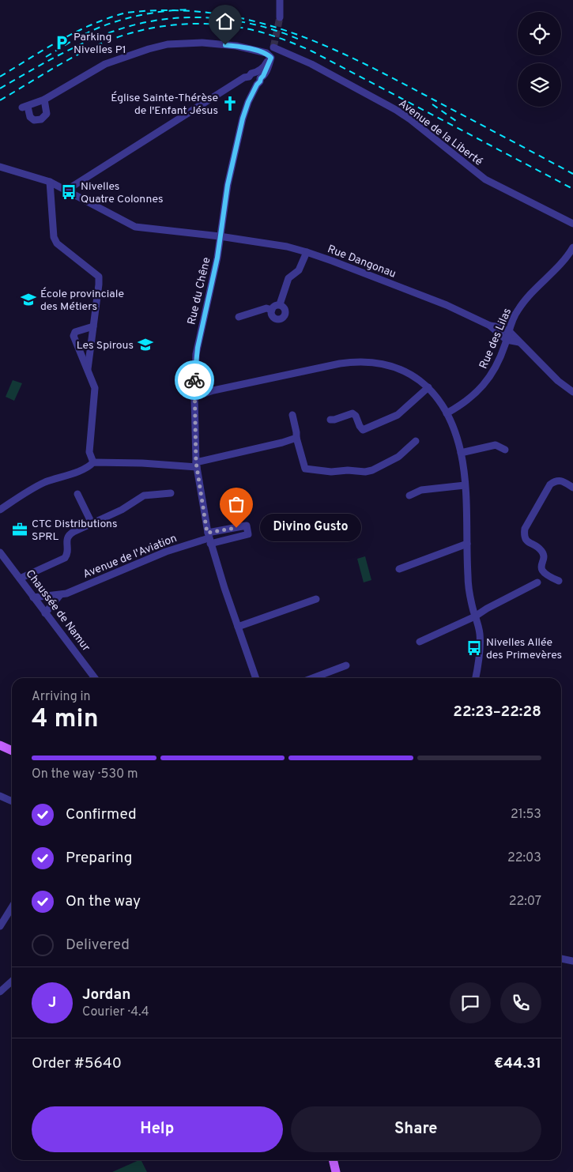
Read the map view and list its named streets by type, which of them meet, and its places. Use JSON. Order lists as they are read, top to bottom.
{
  "streets": {
    "street": [
      "Avenue de la Liberté",
      "Rue Dangonau",
      "Rue du Chêne",
      "Rue des Lilas",
      "Avenue de l'Aviation",
      "Chaussée de Namur"
    ]
  },
  "crossings": [
    ["Rue Dangonau", "Rue du Chêne"],
    ["Rue Dangonau", "Rue des Lilas"],
    ["Rue du Chêne", "Avenue de l'Aviation"],
    ["Avenue de l'Aviation", "Chaussée de Namur"]
  ],
  "places": {
    "parking": ["Parking Nivelles P1"],
    "church": ["Église Sainte-Thérèse de l'Enfant Jésus"],
    "bus stop": ["Nivelles Quatre Colonnes", "Nivelles Allée des Primevères"],
    "school or university": ["École provinciale des Métiers", "Les Spirous"],
    "other": ["Divino Gusto"],
    "office": ["CTC Distributions SPRL"]
  },
  "page": {
    "bubble": "Divino Gusto",
    "heading": ["4 min", "Arriving in", "22:23–22:28"],
    "panel": [
      "Jordan",
      "Courier · 4.4",
      "Order #5640",
      "€44.31"
    ],
    "bar": "On the way · 530 m",
    "list": [
      ["Confirmed", "21:53"],
      ["Preparing", "22:03"],
      ["On the way", "22:07"],
      "Delivered"
    ],
    "round": "J",
    "buttons": ["Help", "Share"]
  }
}
